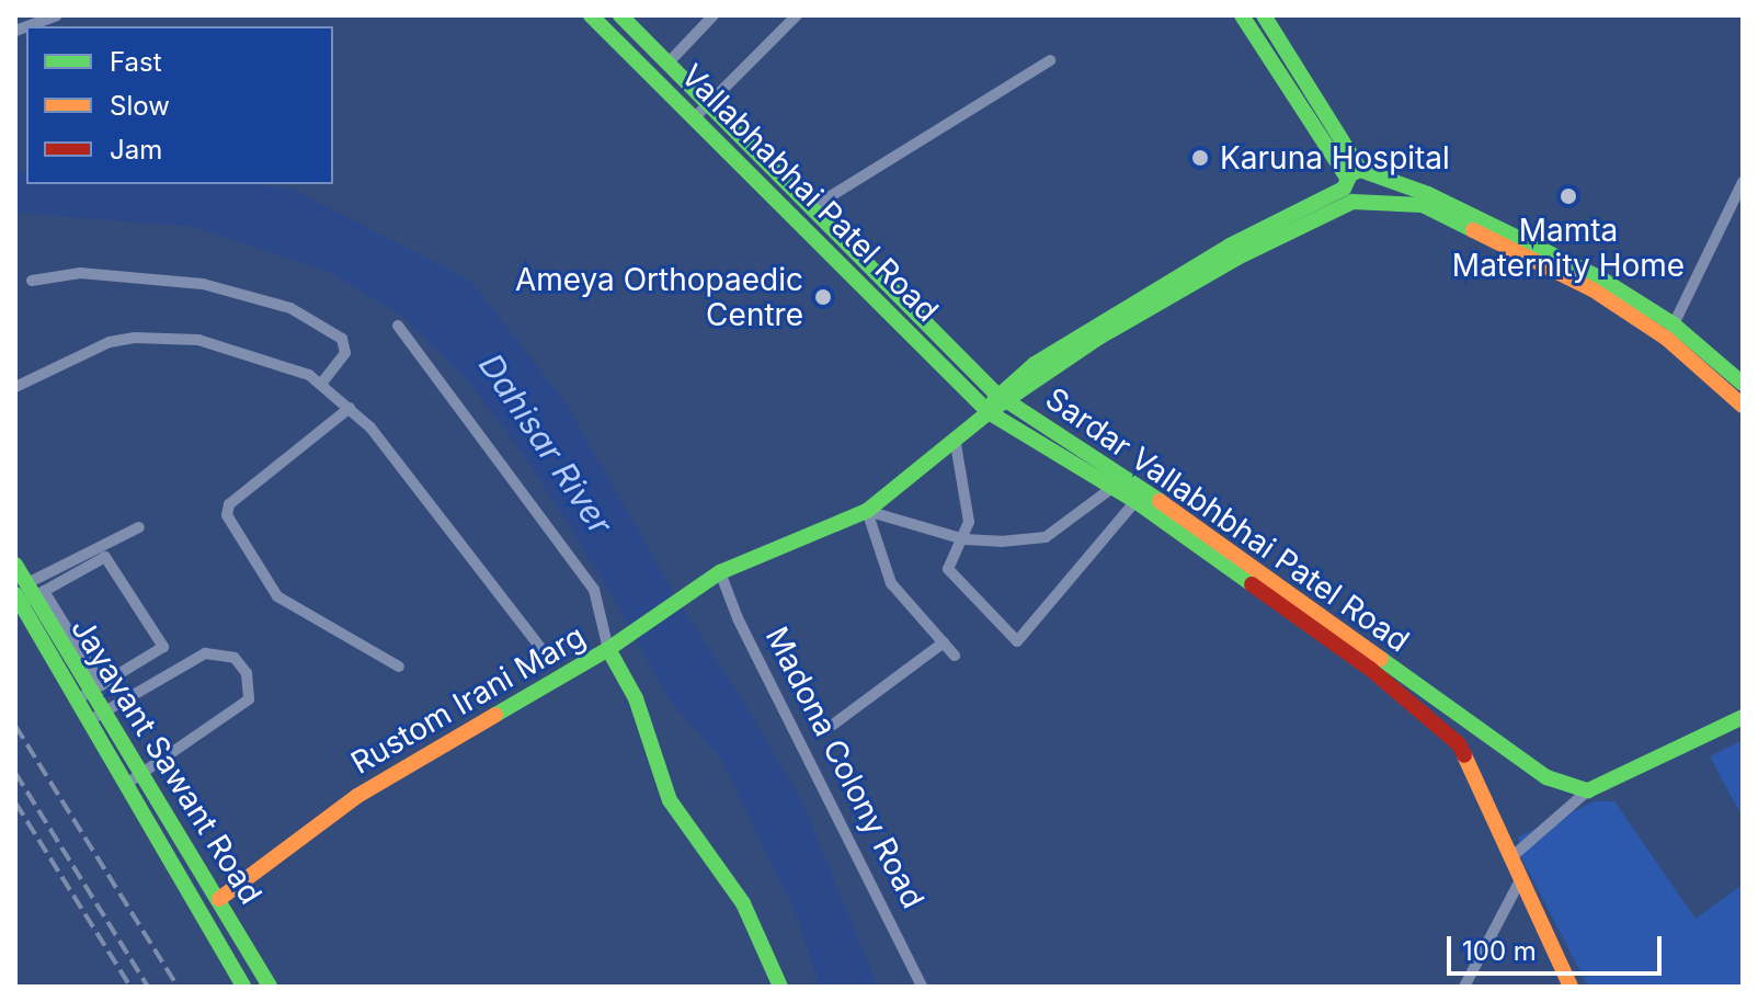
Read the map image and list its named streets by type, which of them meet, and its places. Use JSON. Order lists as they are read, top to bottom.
{
  "streets": {
    "street": [
      "Vallabhabhai Patel Road",
      "Sardar Vallabhbhai Patel Road",
      "Rustom Irani Marg",
      "Jayavant Sawant Road",
      "Madona Colony Road"
    ]
  },
  "crossings": [
    ["Vallabhabhai Patel Road", "Sardar Vallabhbhai Patel Road"],
    ["Rustom Irani Marg", "Jayavant Sawant Road"]
  ],
  "water": ["Dahisar River"],
  "places": ["Karuna Hospital", "Mamta Maternity Home", "Ameya Orthopaedic Centre"],
  "legend": ["Fast", "Slow", "Jam"],
  "scale_bar": "100 m"
}
